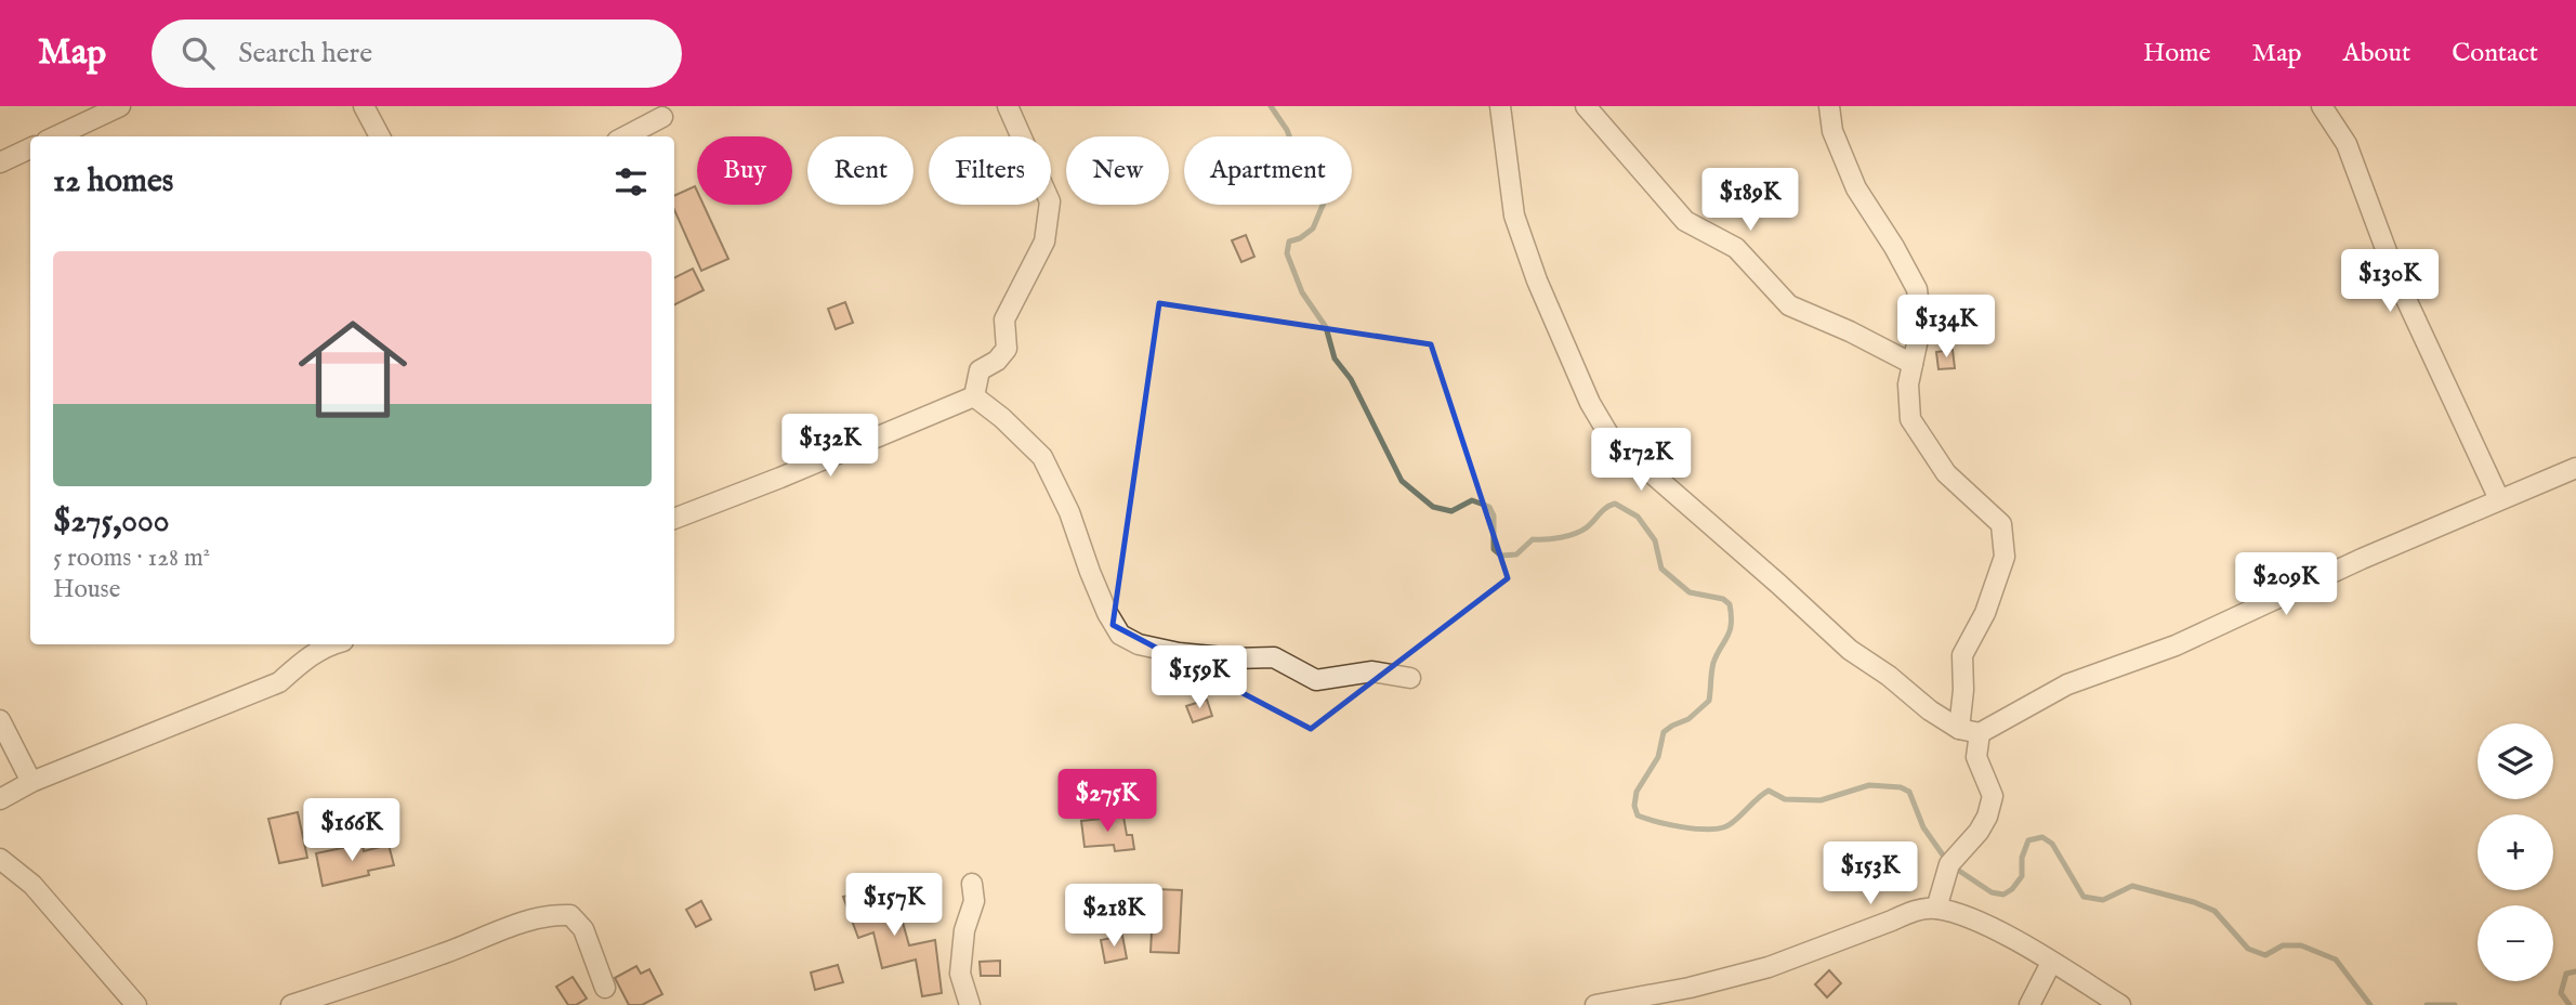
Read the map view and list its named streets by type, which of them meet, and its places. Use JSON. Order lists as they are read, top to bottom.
{
  "page": {
    "header": "Map",
    "search": "Search here",
    "nav": [
      "Home",
      "Map",
      "About",
      "Contact"
    ],
    "chip": [
      "Buy",
      "Rent",
      "Filters",
      "New",
      "Apartment"
    ],
    "heading": "12 homes",
    "price": [
      "$189K",
      "$130K",
      "$134K",
      "$132K",
      "$172K",
      "$209K",
      "$159K",
      "$275K",
      "$166K",
      "$153K",
      "$157K",
      "$218K"
    ],
    "list": [
      {
        "name": "$275,000",
        "note": "5 rooms · 128 m² · House"
      }
    ],
    "map_buttons": ["+", "−"]
  }
}
